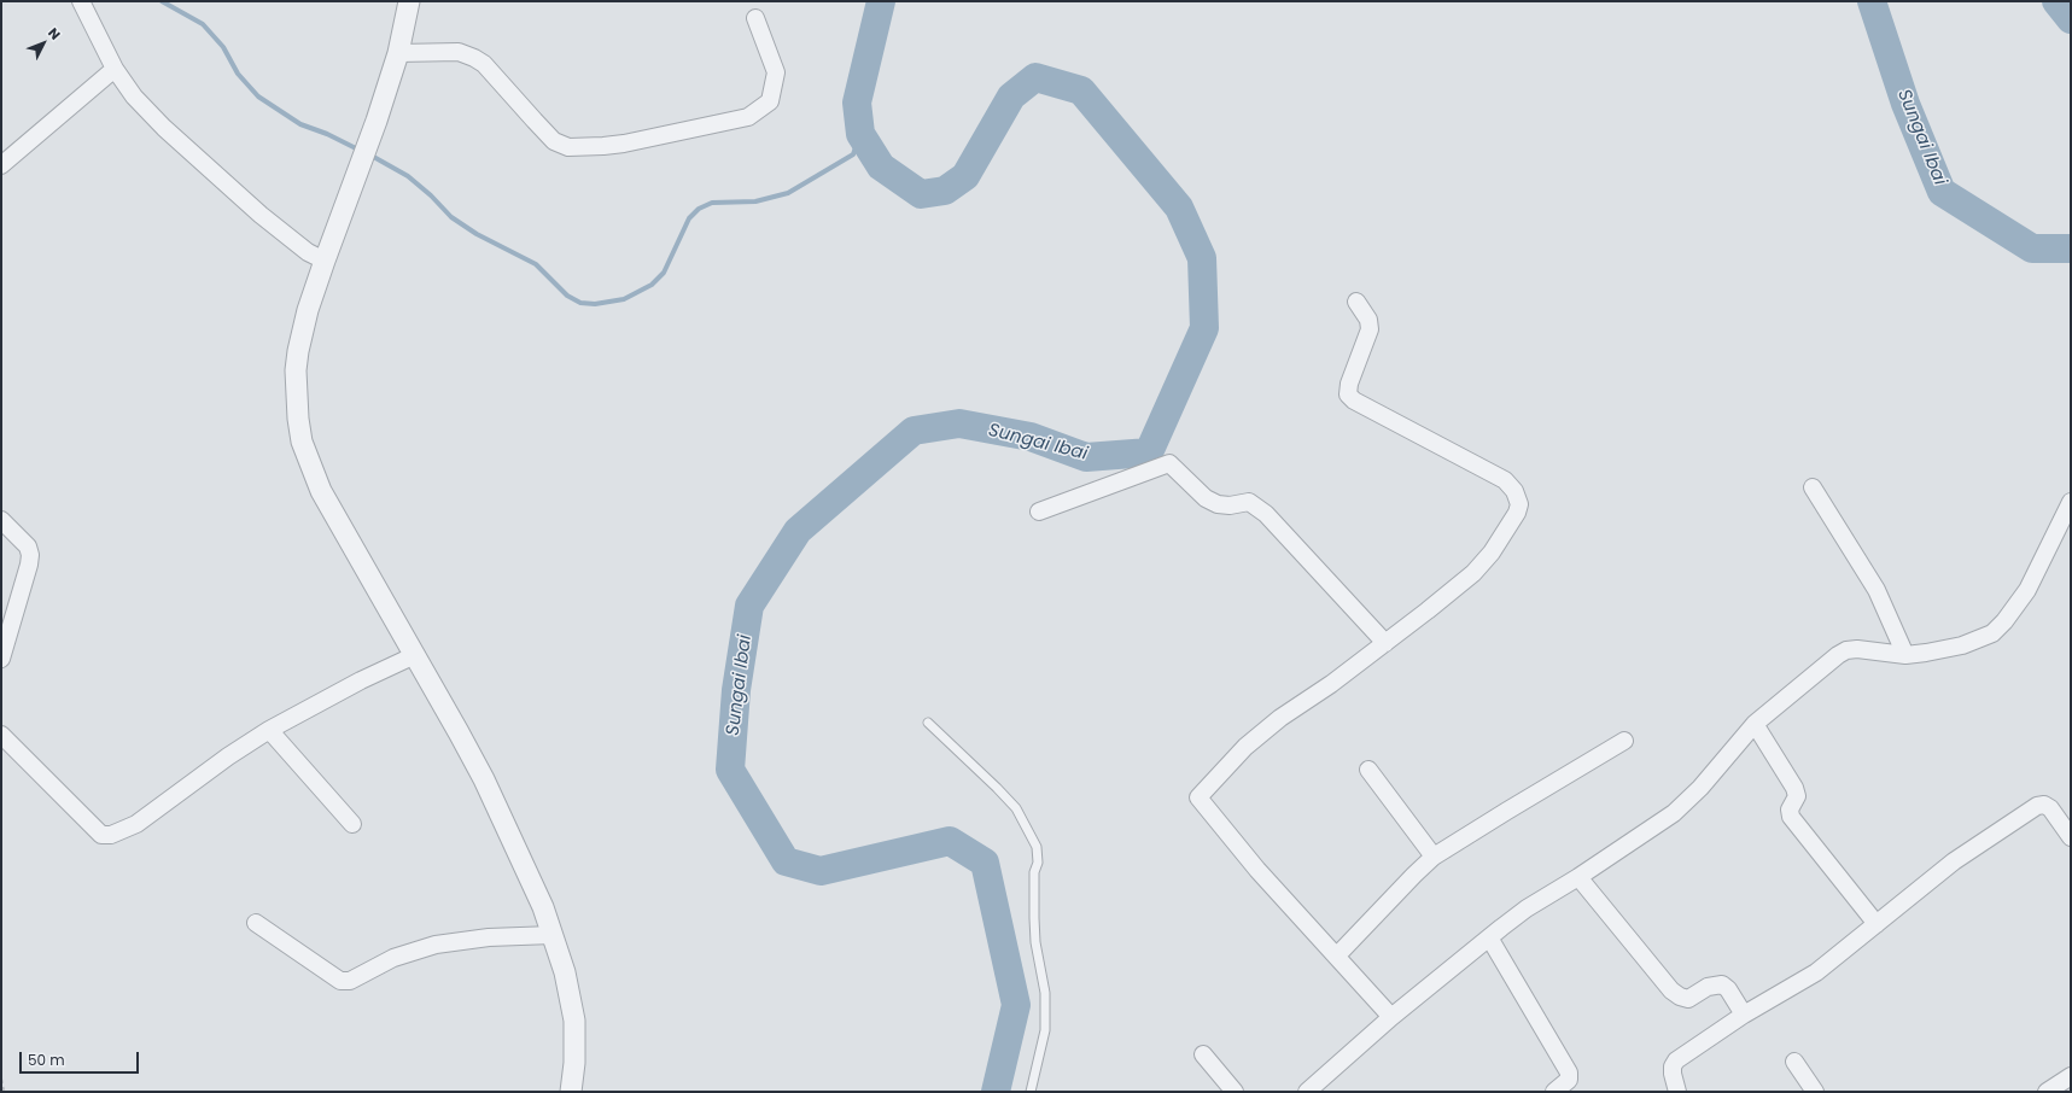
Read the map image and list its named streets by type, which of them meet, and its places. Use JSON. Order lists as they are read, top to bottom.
{
  "water": ["Sungai Ibai"],
  "scale_bar": "50 m",
  "north": "top right"
}
